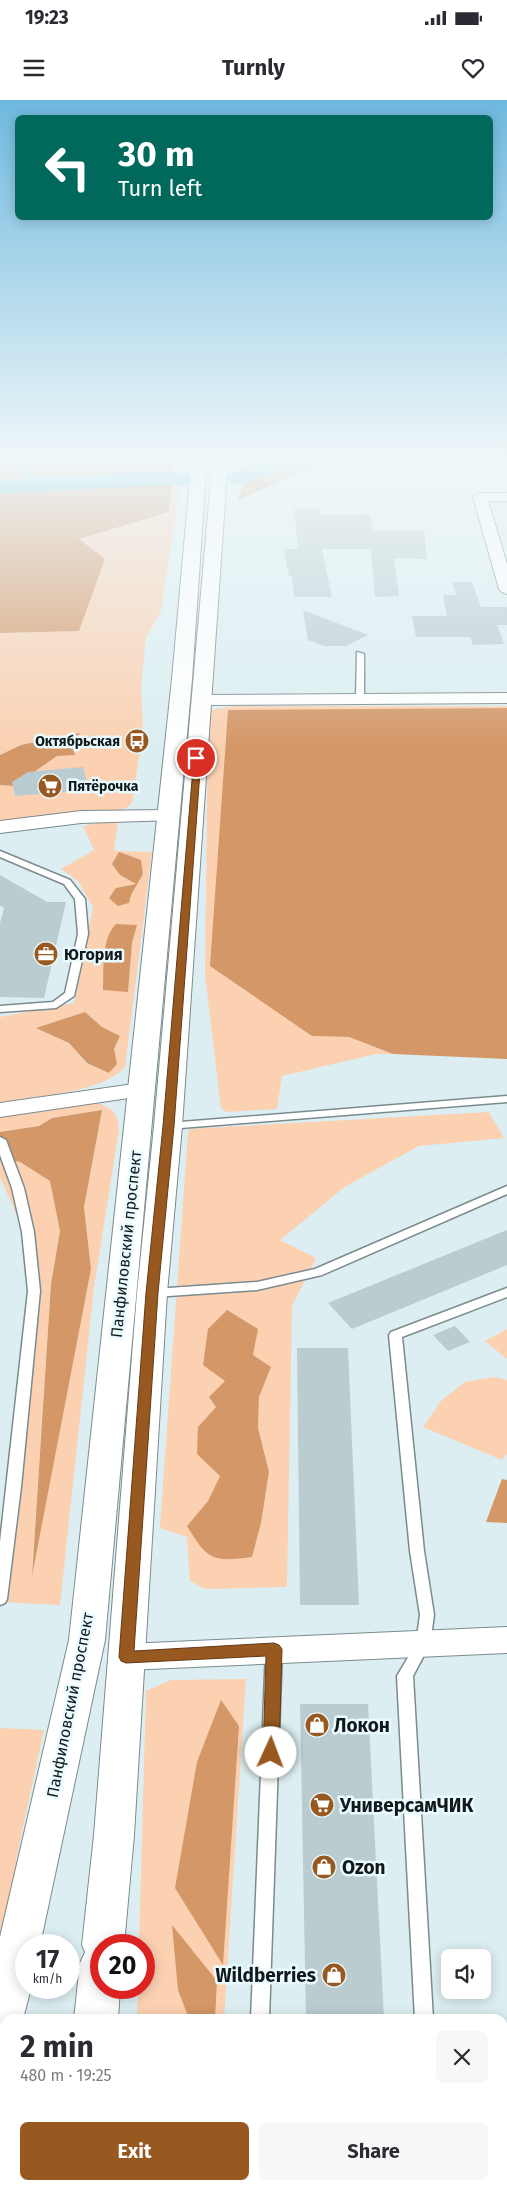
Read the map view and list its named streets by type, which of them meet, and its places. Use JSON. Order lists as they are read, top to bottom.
{
  "streets": {
    "main road": ["Панфиловский проспект"]
  },
  "places": {
    "bus stop": ["Октябрьская"],
    "supermarket": ["Пятёрочка", "УниверсамЧИК"],
    "office": ["Югория"],
    "shop": ["Локон", "Ozon", "Wildberries"]
  },
  "page": {
    "status": "19:23",
    "header": "Turnly",
    "turn": ["30 m", "Turn left"],
    "speed": "17 km/h",
    "limit": "20",
    "heading": ["2 min", "480 m · 19:25"],
    "buttons": ["Exit", "Share"]
  }
}
